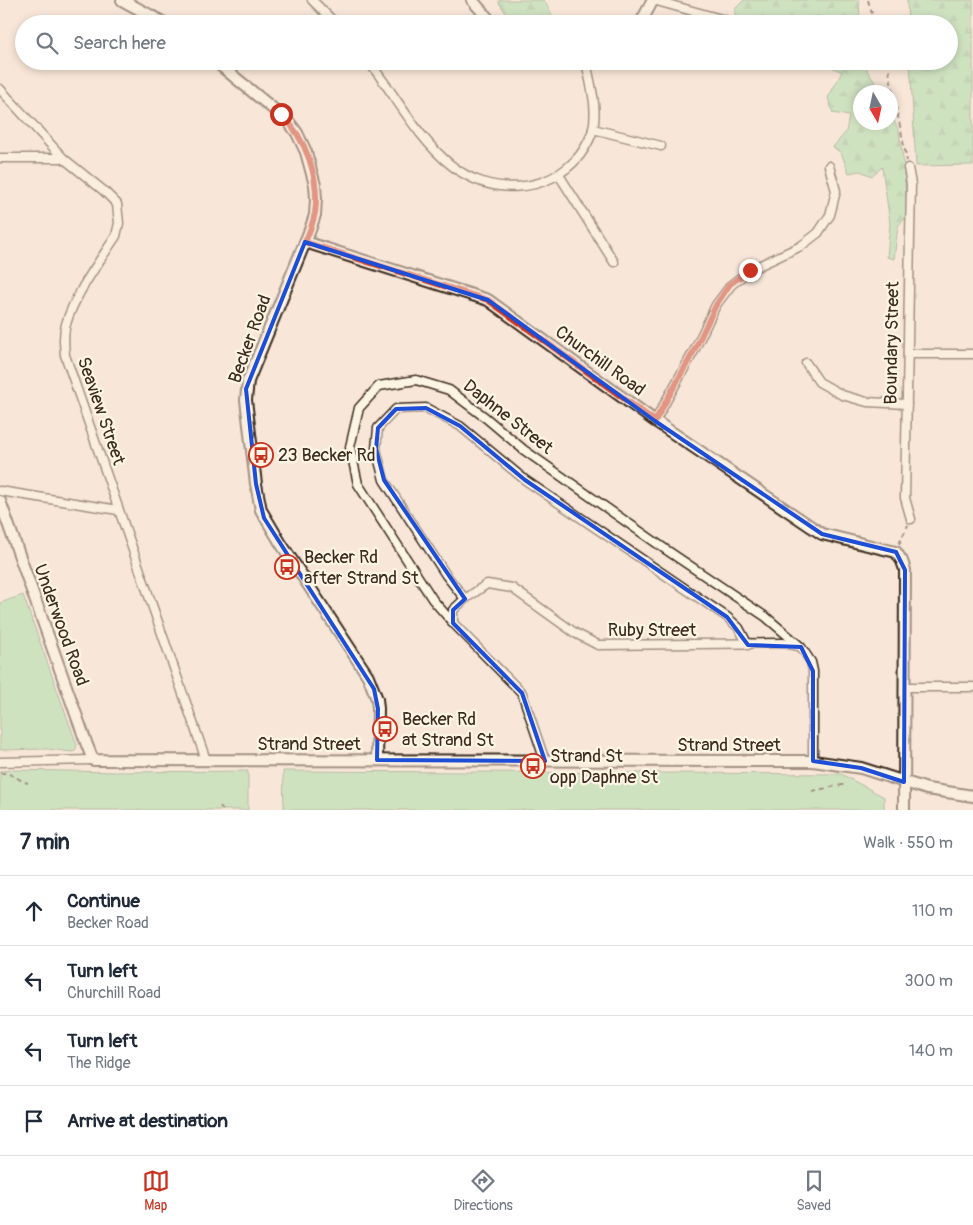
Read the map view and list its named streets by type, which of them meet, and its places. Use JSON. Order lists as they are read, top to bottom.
{
  "streets": {
    "street": [
      "Becker Road",
      "Boundary Street",
      "Churchill Road",
      "Seaview Street",
      "Daphne Street",
      "Underwood Road",
      "Ruby Street",
      "Strand Street"
    ]
  },
  "crossings": [
    ["Becker Road", "Churchill Road"],
    ["Becker Road", "Strand Street"],
    ["Seaview Street", "Strand Street"],
    ["Daphne Street", "Ruby Street"],
    ["Daphne Street", "Strand Street"],
    ["Underwood Road", "Strand Street"]
  ],
  "places": {
    "bus stop": [
      "23 Becker Rd",
      "Becker Rd after Strand St",
      "Becker Rd at Strand St",
      "Strand St opp Daphne St"
    ]
  },
  "north": "bottom",
  "page": {
    "search": "Search here",
    "heading": ["7 min", "Walk · 550 m"],
    "list": [
      ["Continue", "Becker Road", "110 m"],
      ["Turn left", "Churchill Road", "300 m"],
      ["Turn left", "The Ridge", "140 m"],
      "Arrive at destination"
    ],
    "nav": ["Map", "Directions", "Saved"]
  }
}
